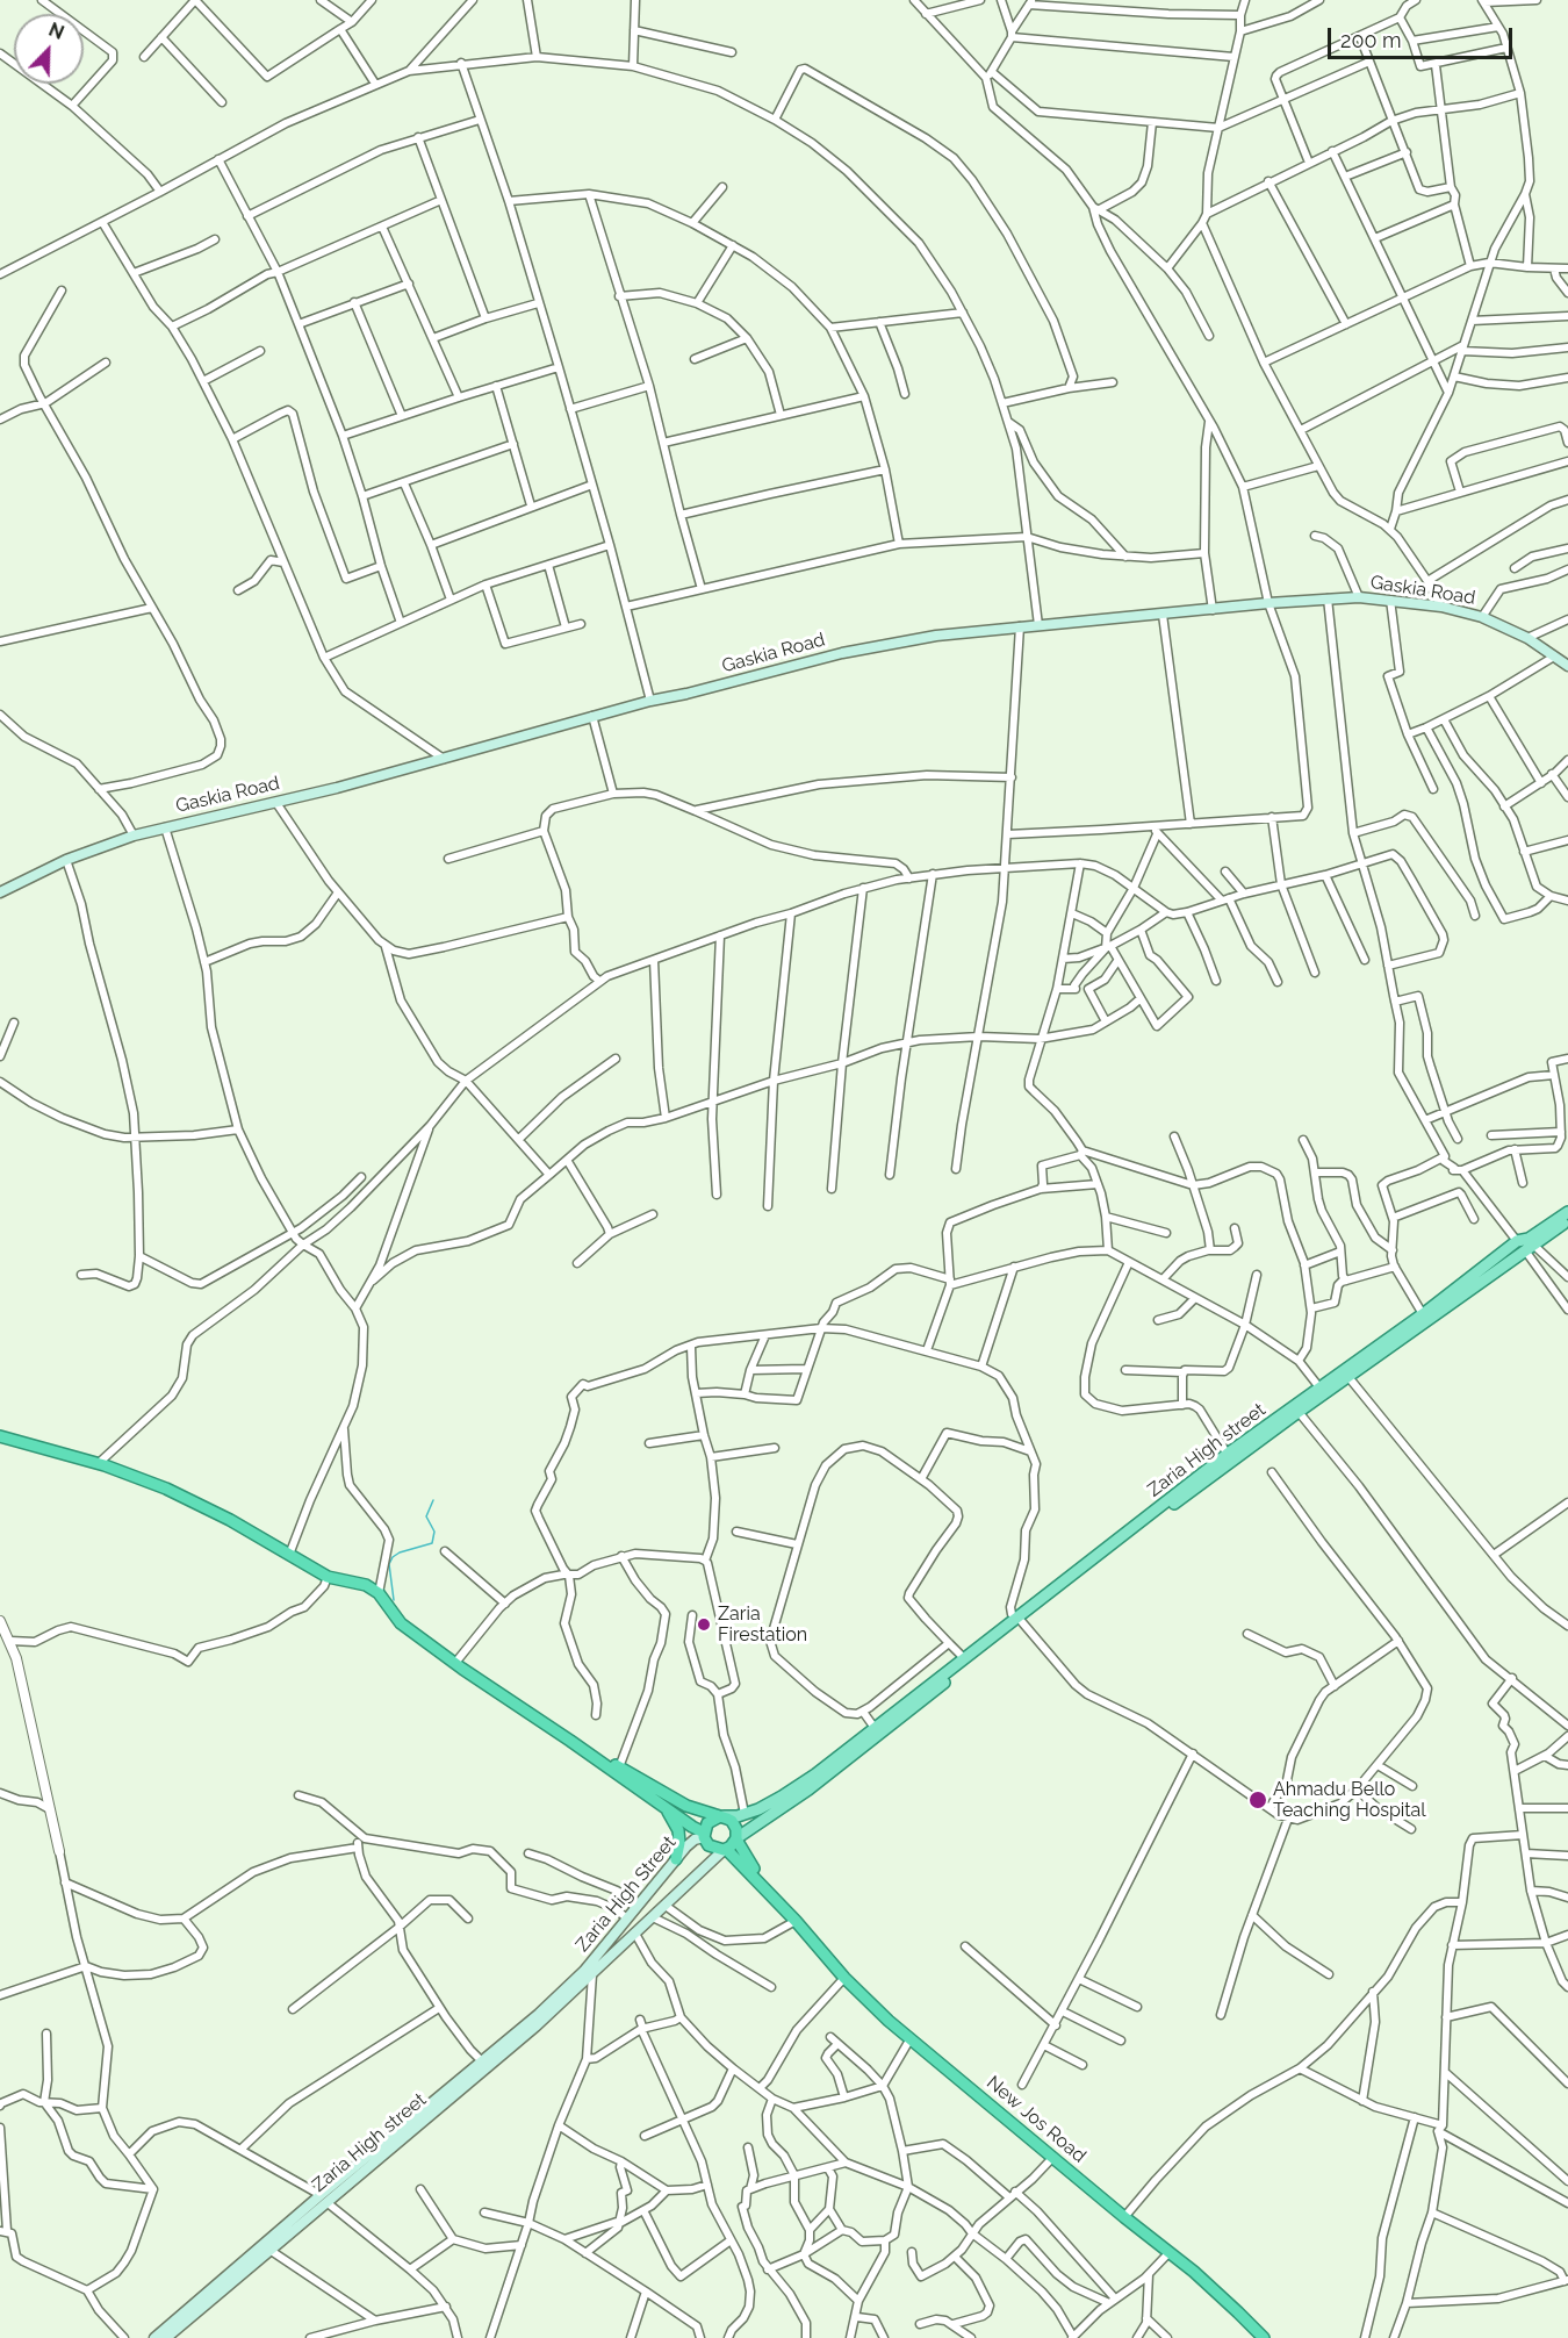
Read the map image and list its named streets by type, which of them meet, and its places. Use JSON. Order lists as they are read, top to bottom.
{
  "streets": {
    "highway": ["New Jos Road"],
    "main road": ["Gaskia Road", "Zaria High street", "Zaria High Street"]
  },
  "crossings": [
    ["Zaria High street", "Zaria High Street"],
    ["Zaria High Street", "New Jos Road"]
  ],
  "places": ["Zaria Firestation", "Ahmadu Bello Teaching Hospital"],
  "scale_bar": "200 m",
  "north": "top right"
}
